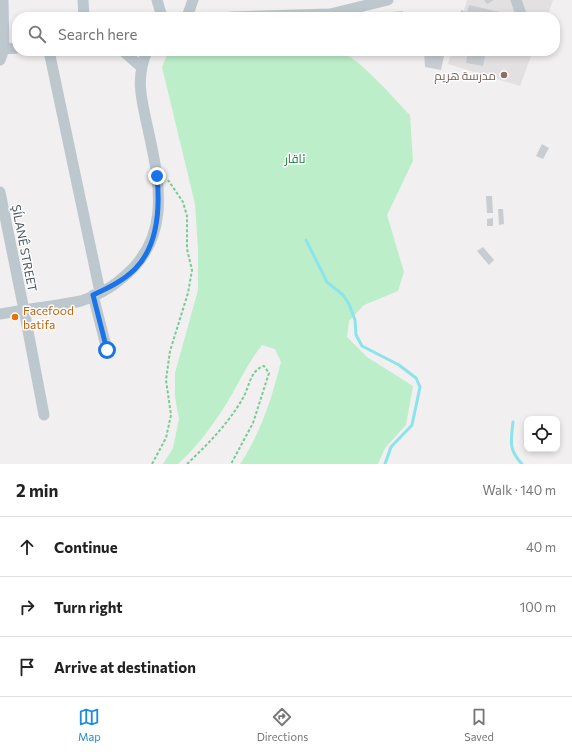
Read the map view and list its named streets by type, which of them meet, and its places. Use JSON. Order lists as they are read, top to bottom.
{
  "streets": {
    "street": ["ŞÍLANÊ STREET"]
  },
  "parks": ["ئاقار"],
  "places": ["مدرسة هريم", "Facefood batifa"],
  "page": {
    "search": "Search here",
    "heading": ["2 min", "Walk · 140 m"],
    "list": [
      ["Continue", "40 m"],
      ["Turn right", "100 m"],
      "Arrive at destination"
    ],
    "nav": ["Map", "Directions", "Saved"]
  }
}
